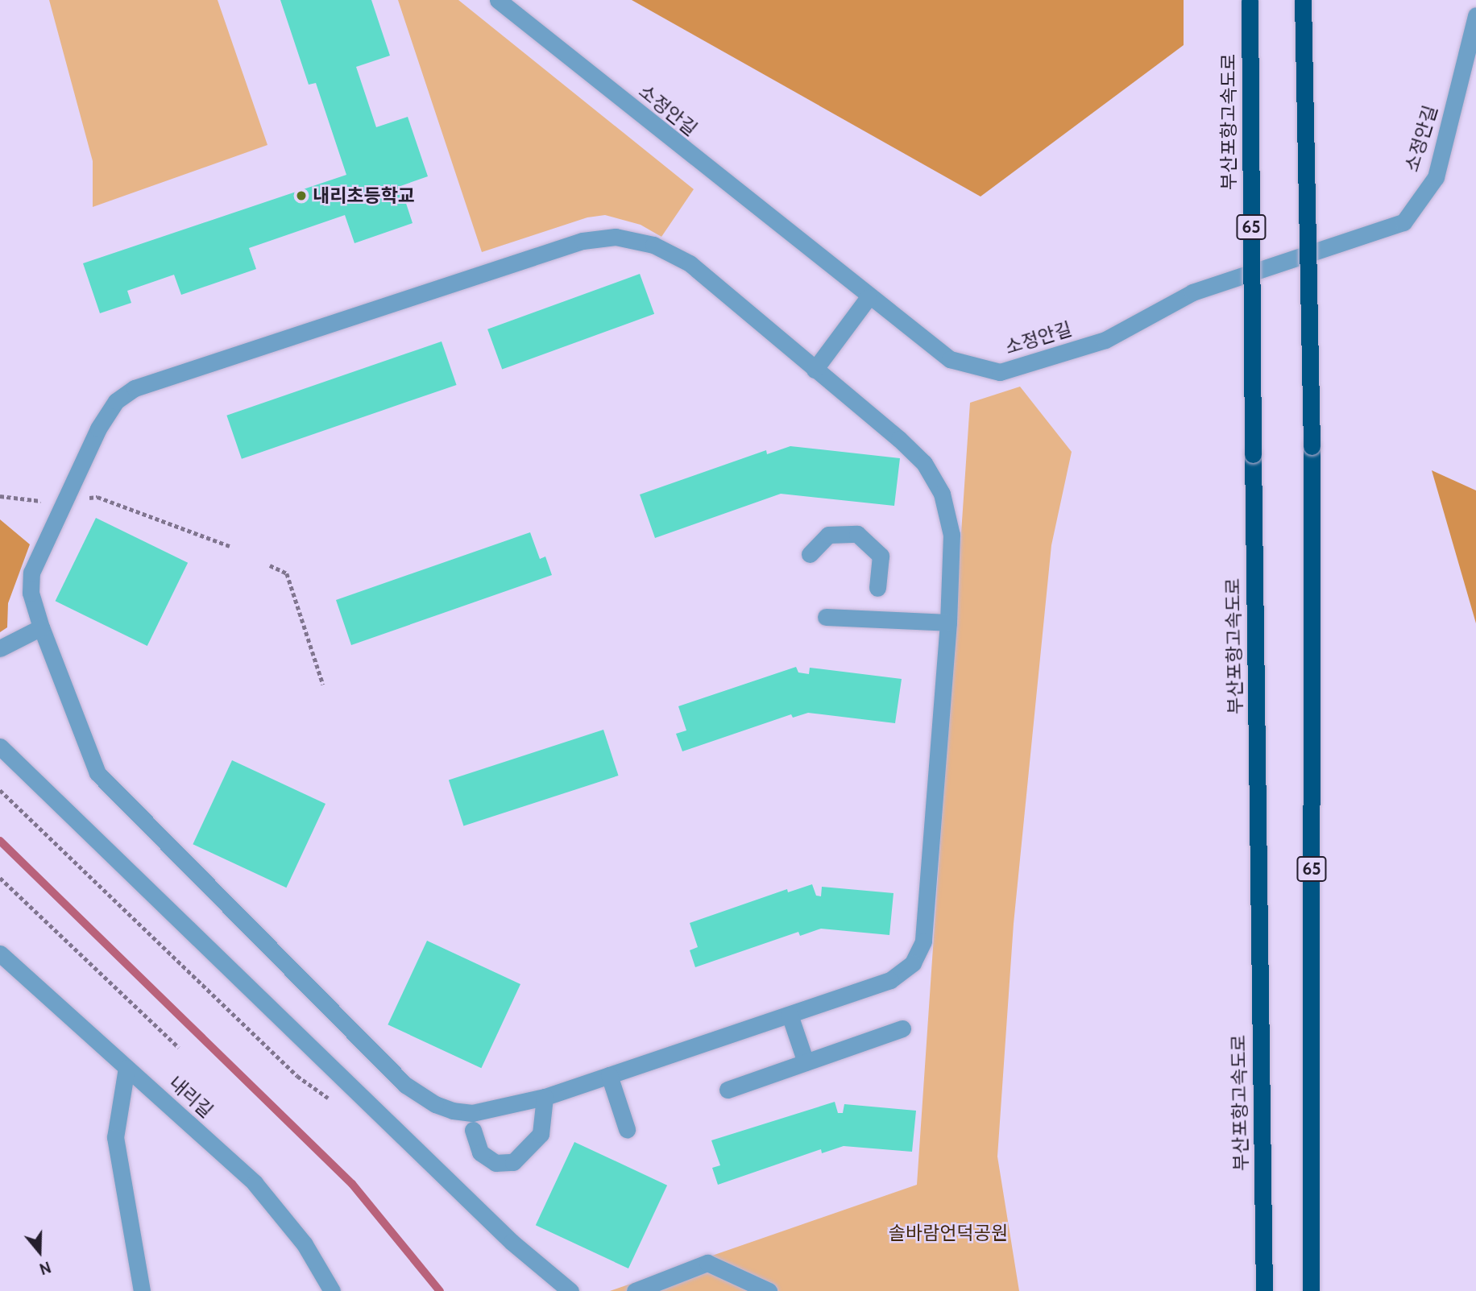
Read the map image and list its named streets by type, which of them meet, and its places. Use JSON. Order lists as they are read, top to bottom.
{
  "streets": {
    "highway": ["부산포항고속도로", "65"],
    "street": ["소정안길", "내리길"]
  },
  "parks": ["솔바람언덕공원"],
  "places": ["내리초등학교"],
  "north": "bottom"
}
